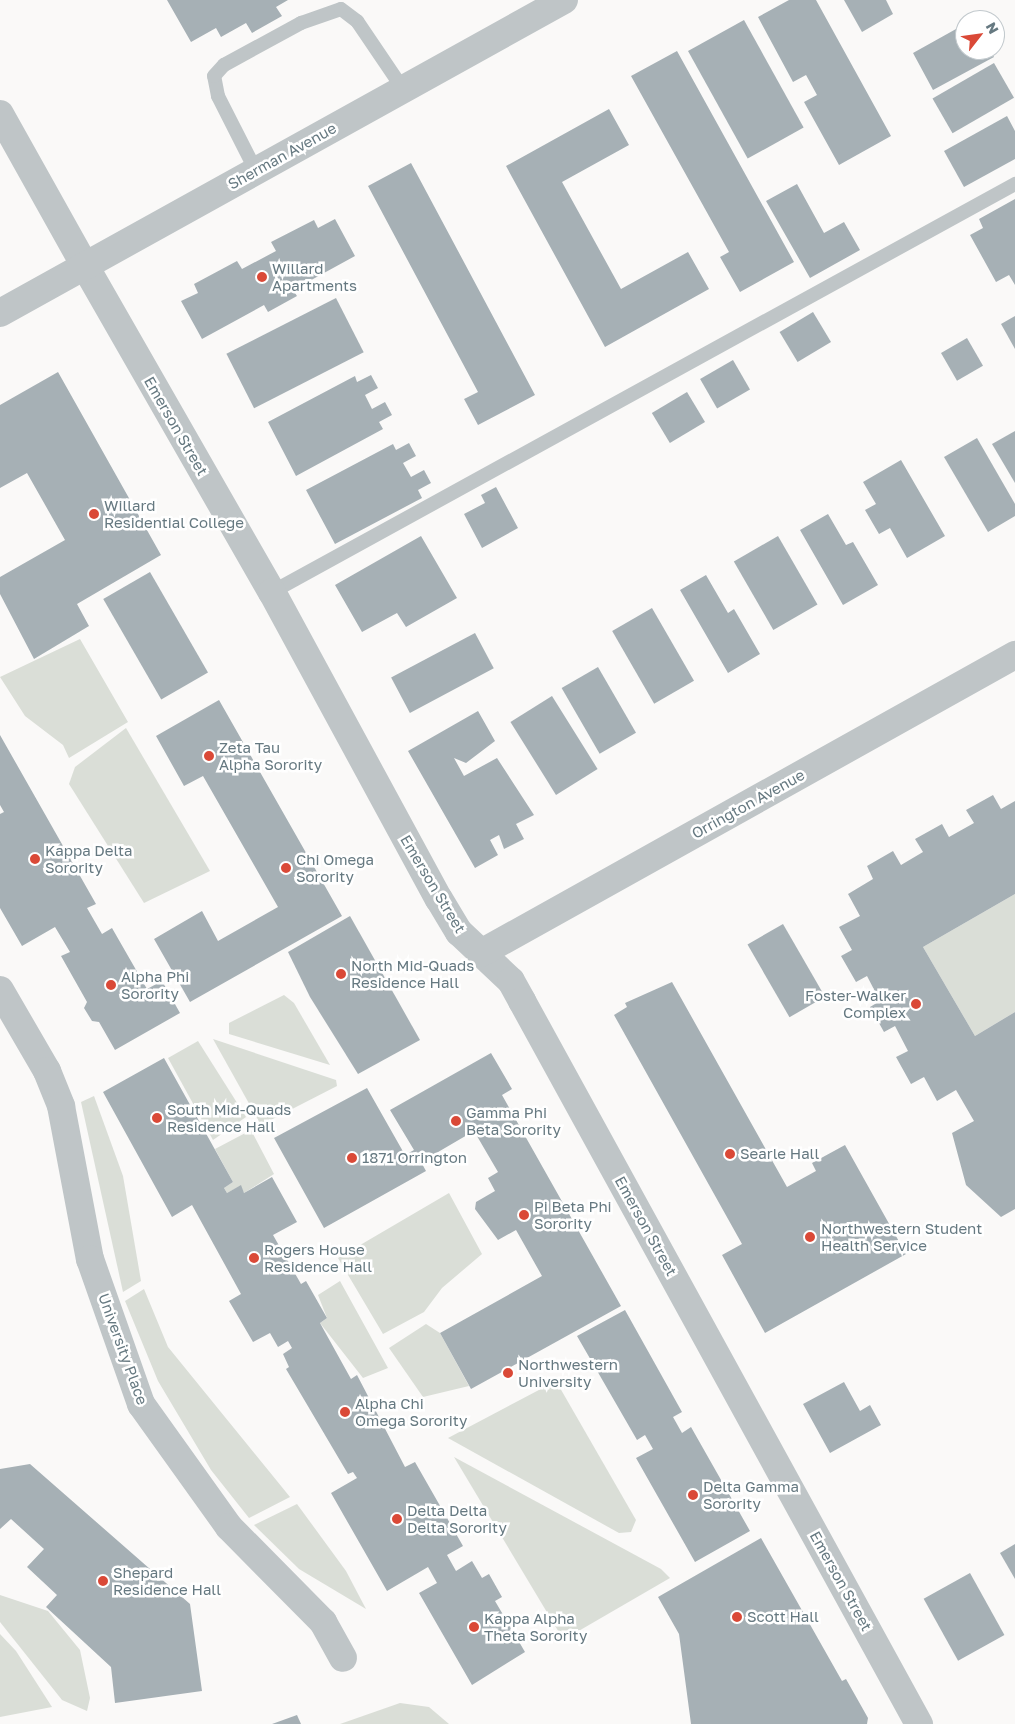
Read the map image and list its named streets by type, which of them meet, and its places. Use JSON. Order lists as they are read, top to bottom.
{
  "streets": {
    "street": [
      "Sherman Avenue",
      "Emerson Street",
      "Orrington Avenue",
      "University Place"
    ]
  },
  "crossings": [
    ["Sherman Avenue", "Emerson Street"],
    ["Emerson Street", "Orrington Avenue"]
  ],
  "places": [
    "Willard Apartments",
    "Willard Residential College",
    "Zeta Tau Alpha Sorority",
    "Kappa Delta Sorority",
    "Chi Omega Sorority",
    "North Mid-Quads Residence Hall",
    "Alpha Phi Sorority",
    "Foster-Walker Complex",
    "South Mid-Quads Residence Hall",
    "Gamma Phi Beta Sorority",
    "Searle Hall",
    "1871 Orrington",
    "Pi Beta Phi Sorority",
    "Northwestern Student Health Service",
    "Rogers House Residence Hall",
    "Northwestern University",
    "Alpha Chi Omega Sorority",
    "Delta Gamma Sorority",
    "Delta Delta Delta Sorority",
    "Shepard Residence Hall",
    "Scott Hall",
    "Kappa Alpha Theta Sorority"
  ],
  "north": "top right"
}
